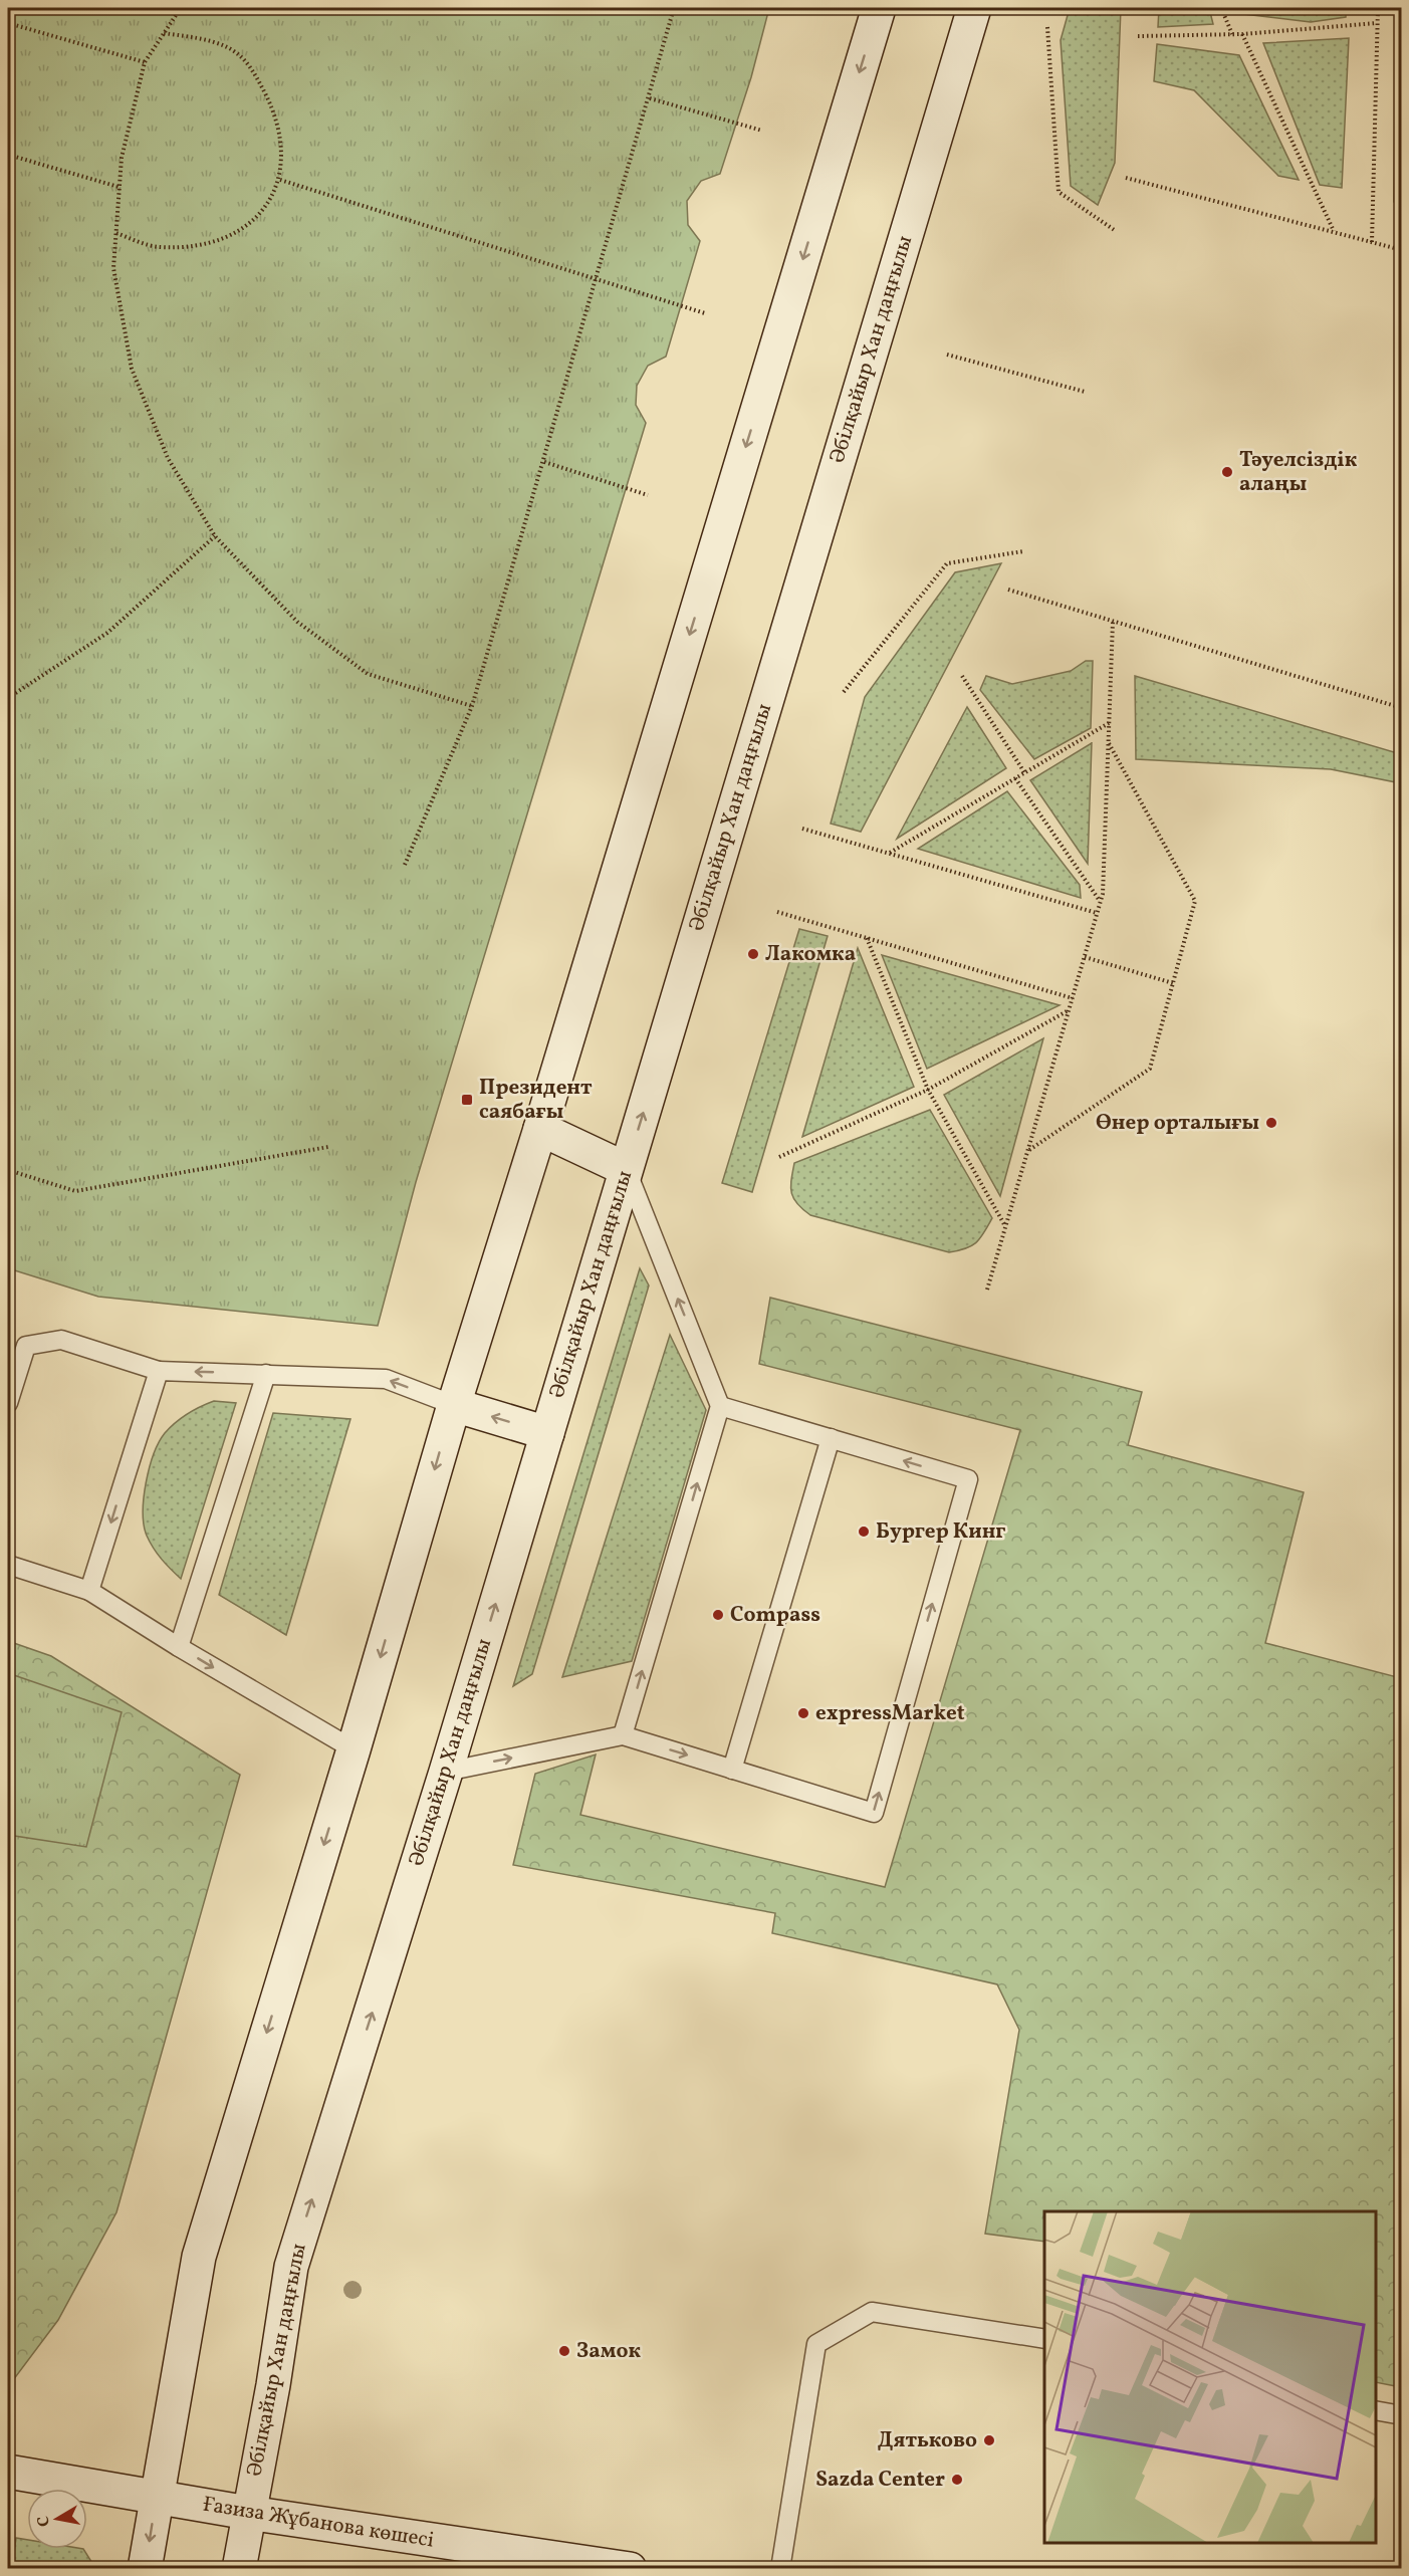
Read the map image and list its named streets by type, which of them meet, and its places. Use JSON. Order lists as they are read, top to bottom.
{
  "streets": {
    "main road": ["Әбілқайыр Хан даңғылы", "Ғазиза Жұбанова көшесі"]
  },
  "crossings": [
    ["Әбілқайыр Хан даңғылы", "Ғазиза Жұбанова көшесі"]
  ],
  "places": {
    "other": [
      "Тәуелсіздік алаңы",
      "Лакомка",
      "Өнер орталығы",
      "Бургер Кинг",
      "Compass",
      "expressMarket",
      "Замок",
      "Дятьково",
      "Sazda Center"
    ],
    "transit": ["Президент саябағы"]
  },
  "north": "left"
}
